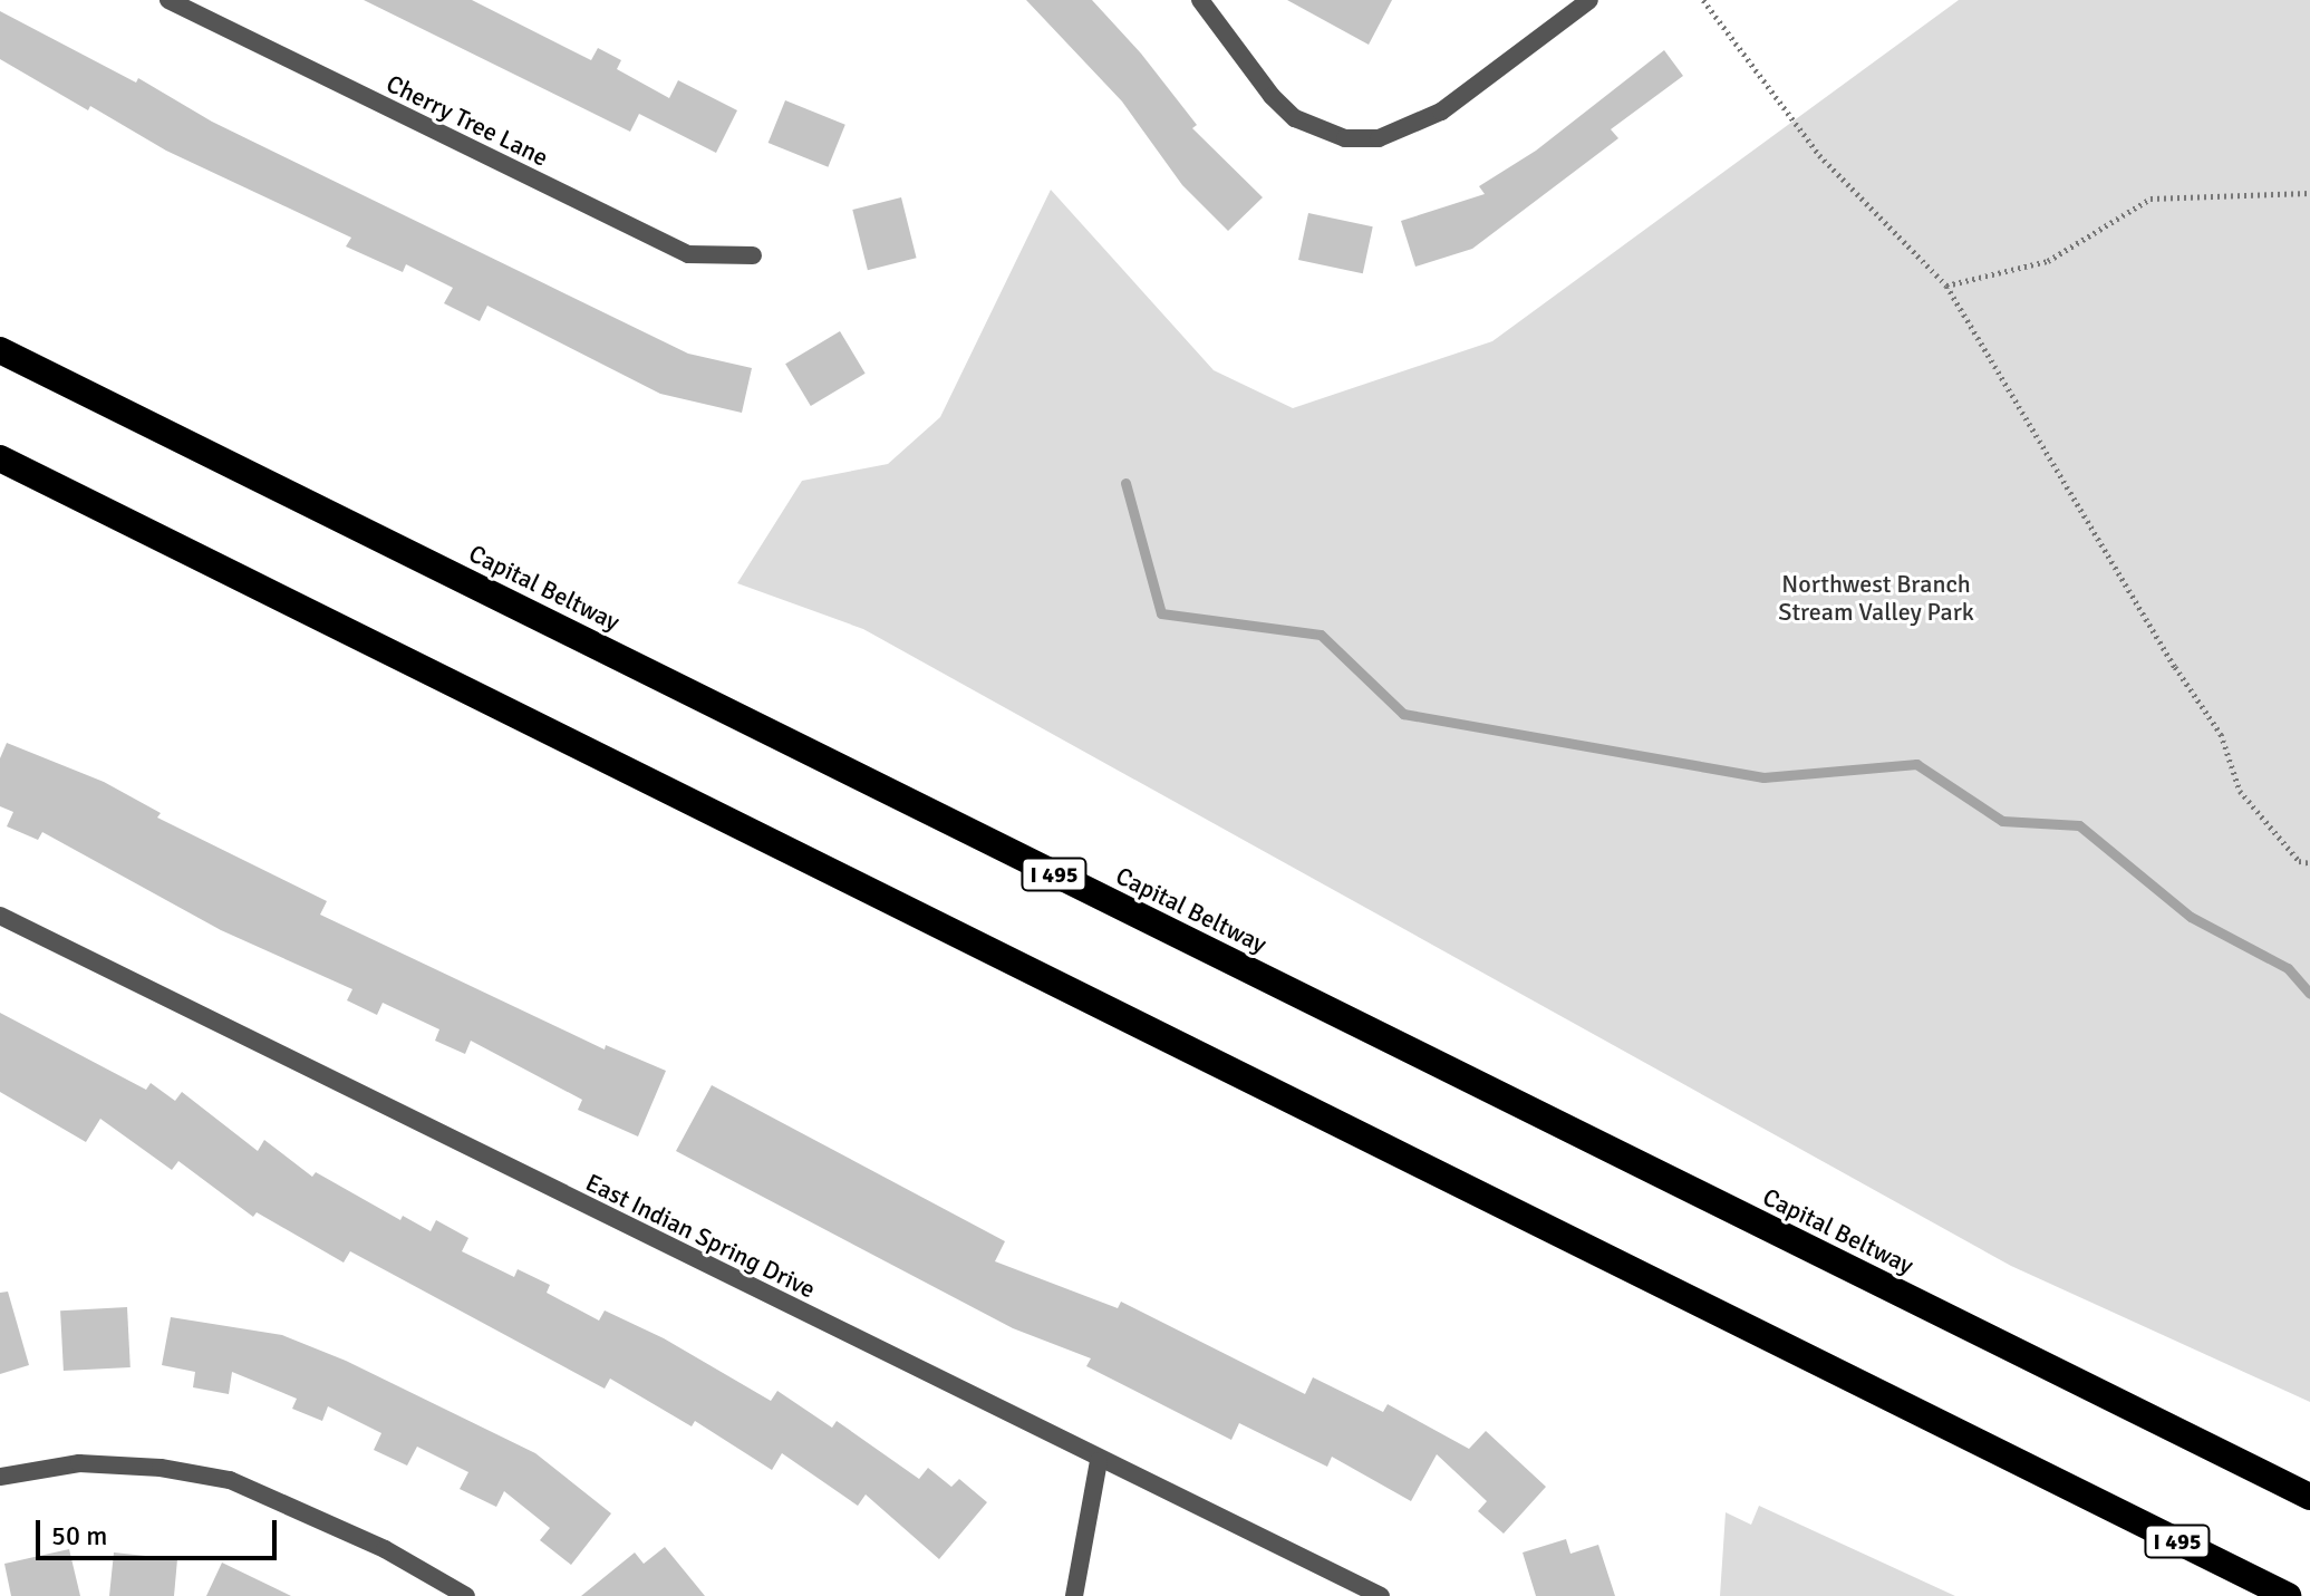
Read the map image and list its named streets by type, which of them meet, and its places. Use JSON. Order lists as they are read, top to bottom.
{
  "streets": {
    "highway": ["Capital Beltway", "I 495"],
    "street": ["Cherry Tree Lane", "East Indian Spring Drive"]
  },
  "parks": ["Northwest Branch Stream Valley Park"],
  "scale_bar": "50 m"
}
